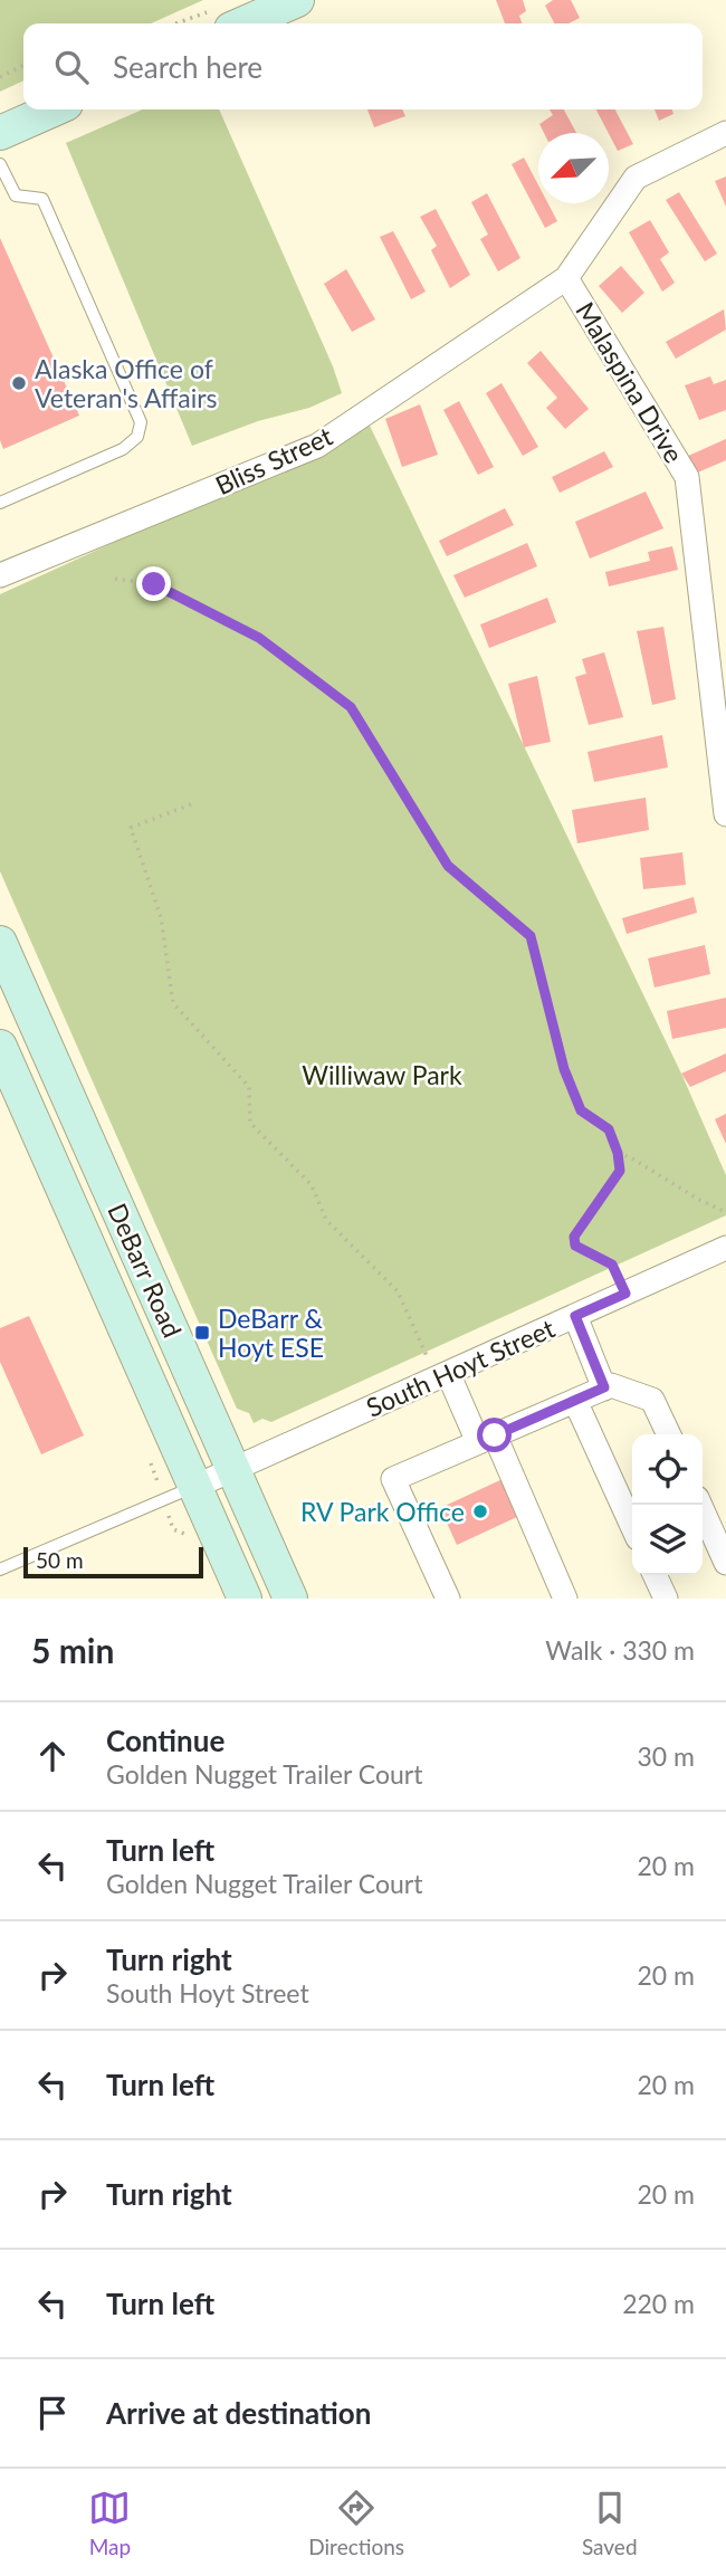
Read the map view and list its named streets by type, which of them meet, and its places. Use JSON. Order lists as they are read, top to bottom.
{
  "streets": {
    "main road": ["DeBarr Road"],
    "street": ["Malaspina Drive", "Bliss Street", "South Hoyt Street"]
  },
  "crossings": [
    ["Malaspina Drive", "Bliss Street"],
    ["DeBarr Road", "South Hoyt Street"]
  ],
  "parks": ["Williwaw Park"],
  "places": {
    "other": ["Alaska Office of Veteran's Affairs", "RV Park Office"],
    "transit": ["DeBarr & Hoyt ESE"]
  },
  "scale_bar": "50 m",
  "north": "bottom left",
  "page": {
    "search": "Search here",
    "scale": "50 m",
    "heading": ["5 min", "Walk · 330 m"],
    "list": [
      ["Continue", "Golden Nugget Trailer Court", "30 m"],
      ["Turn left", "Golden Nugget Trailer Court", "20 m"],
      ["Turn right", "South Hoyt Street", "20 m"],
      ["Turn left", "20 m"],
      ["Turn right", "20 m"],
      ["Turn left", "220 m"],
      "Arrive at destination"
    ],
    "nav": ["Map", "Directions", "Saved"]
  }
}
